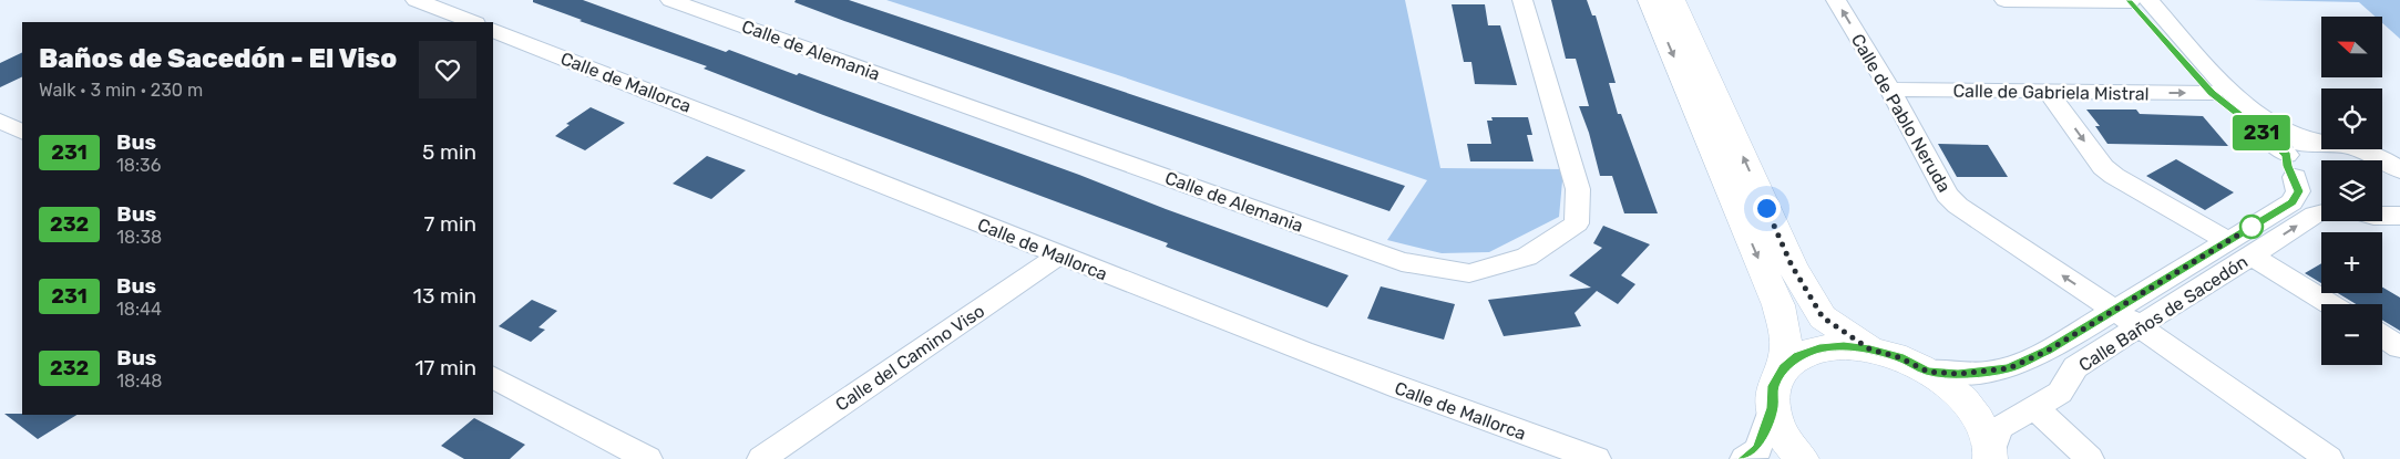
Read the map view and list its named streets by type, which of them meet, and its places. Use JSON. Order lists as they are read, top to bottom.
{
  "streets": {
    "street": [
      "Calle de Alemania",
      "Calle de Mallorca",
      "Calle de Gabriela Mistral",
      "Calle de Pablo Neruda",
      "Calle Baños de Sacedón",
      "Calle del Camino Viso"
    ]
  },
  "crossings": [
    ["Calle de Mallorca", "Calle del Camino Viso"],
    ["Calle de Gabriela Mistral", "Calle de Pablo Neruda"],
    ["Calle de Pablo Neruda", "Calle Baños de Sacedón"]
  ],
  "lines": ["bus line 231"],
  "north": "left",
  "page": {
    "on_map": "231",
    "map_buttons": ["+", "−"],
    "heading": ["Baños de Sacedón - El Viso", "Walk · 3 min · 230 m"],
    "list": [
      {
        "mark": "231",
        "name": "Bus",
        "note": "18:36",
        "value": "5 min"
      },
      {
        "mark": "232",
        "name": "Bus",
        "note": "18:38",
        "value": "7 min"
      },
      {
        "mark": "231",
        "name": "Bus",
        "note": "18:44",
        "value": "13 min"
      },
      {
        "mark": "232",
        "name": "Bus",
        "note": "18:48",
        "value": "17 min"
      }
    ]
  }
}
